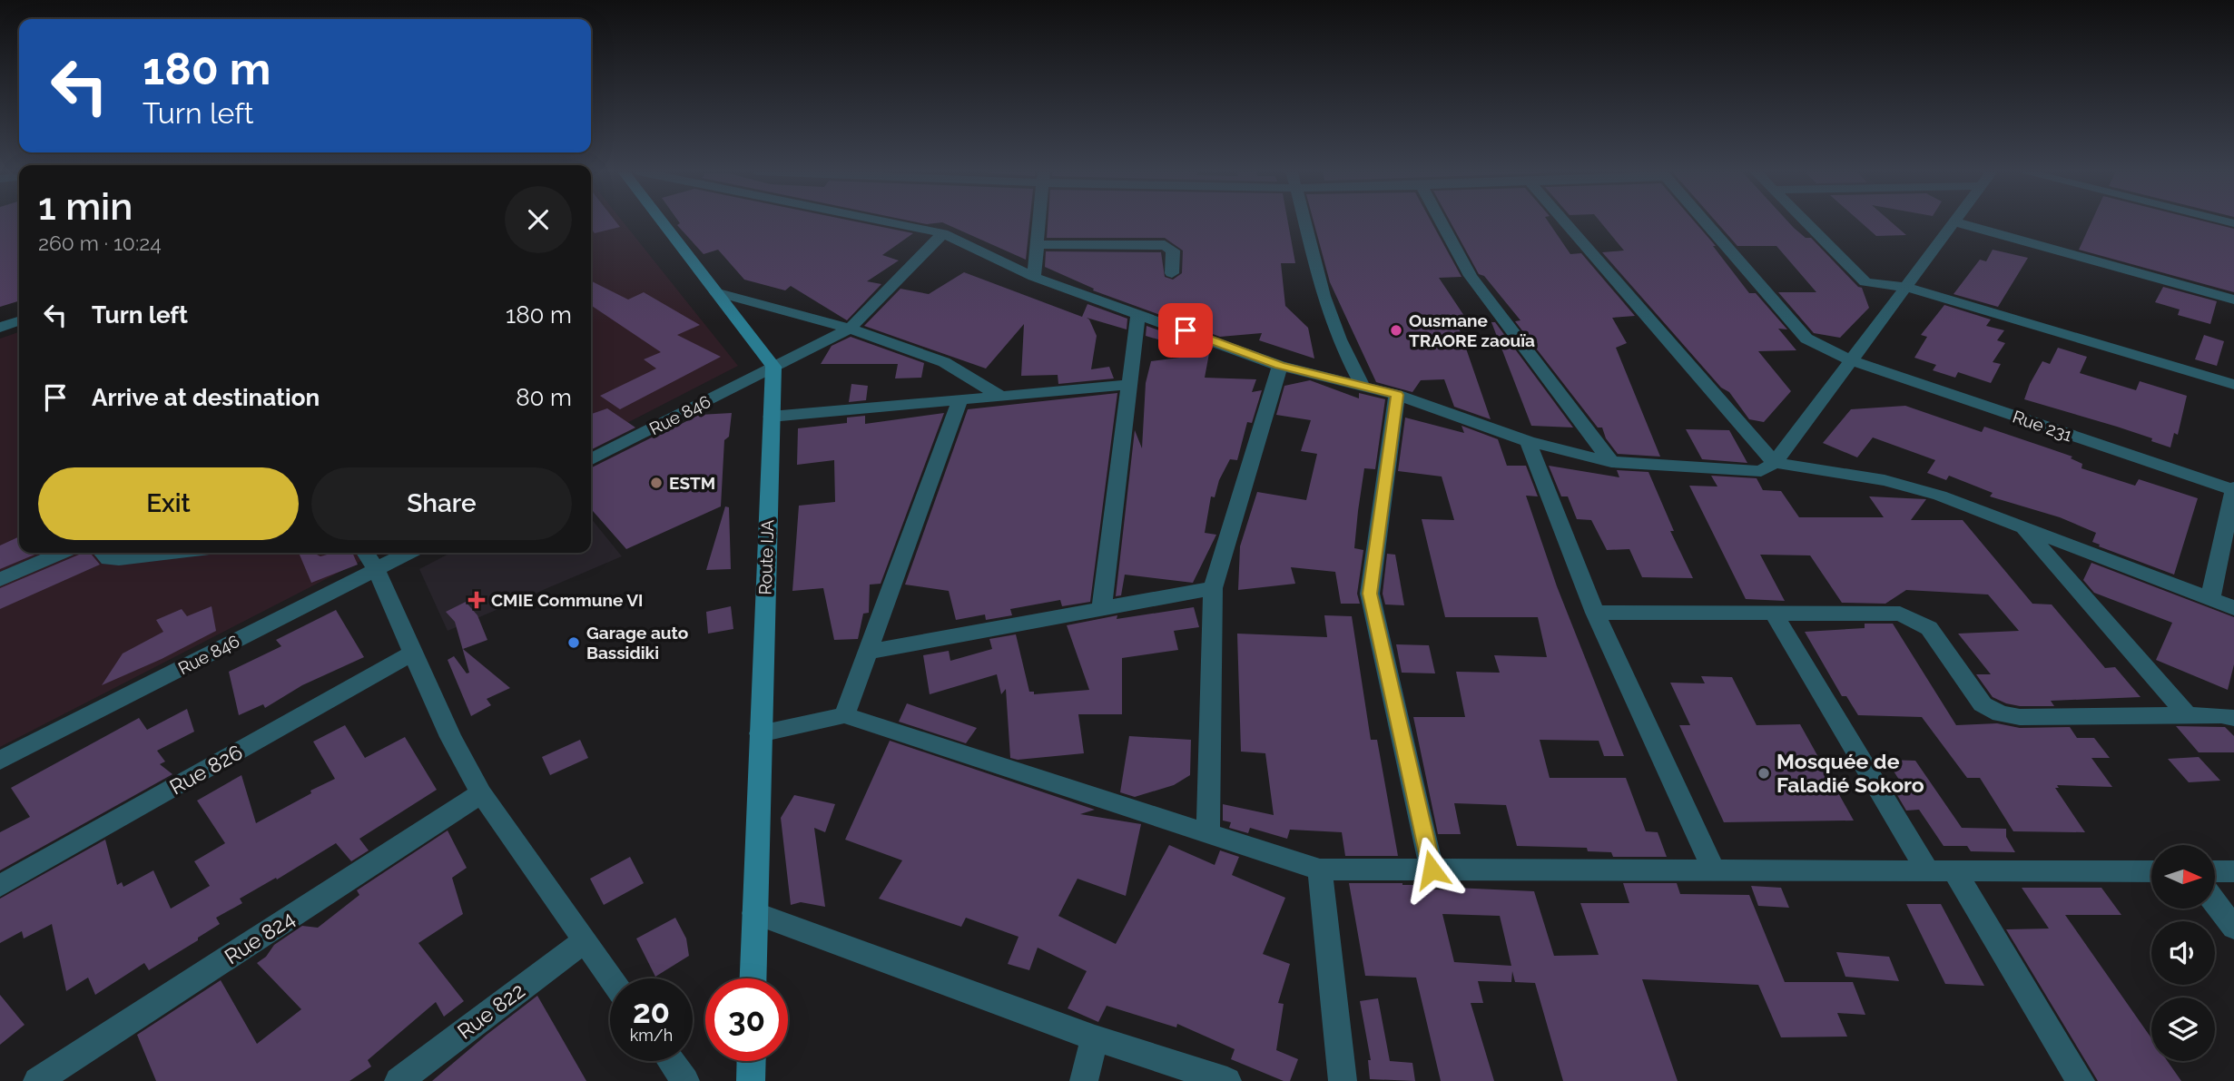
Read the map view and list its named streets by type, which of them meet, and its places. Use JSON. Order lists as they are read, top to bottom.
{
  "streets": {
    "street": [
      "Rue 846",
      "Rue 231",
      "Route IJA",
      "Rue 826",
      "Rue 824",
      "Rue 822"
    ]
  },
  "crossings": [
    ["Rue 846", "Route IJA"]
  ],
  "places": {
    "other": [
      "Ousmane TRAORE zaouïa",
      "ESTM",
      "Garage auto Bassidiki",
      "Mosquée de Faladié Sokoro"
    ],
    "health": ["CMIE Commune VI"]
  },
  "north": "right",
  "page": {
    "turn": ["180 m", "Turn left"],
    "heading": ["1 min", "260 m · 10:24"],
    "list": [
      {
        "name": "Turn left",
        "value": "180 m"
      },
      {
        "name": "Arrive at destination",
        "value": "80 m"
      }
    ],
    "buttons": ["Exit", "Share"],
    "speed": "20 km/h",
    "limit": "30"
  }
}
